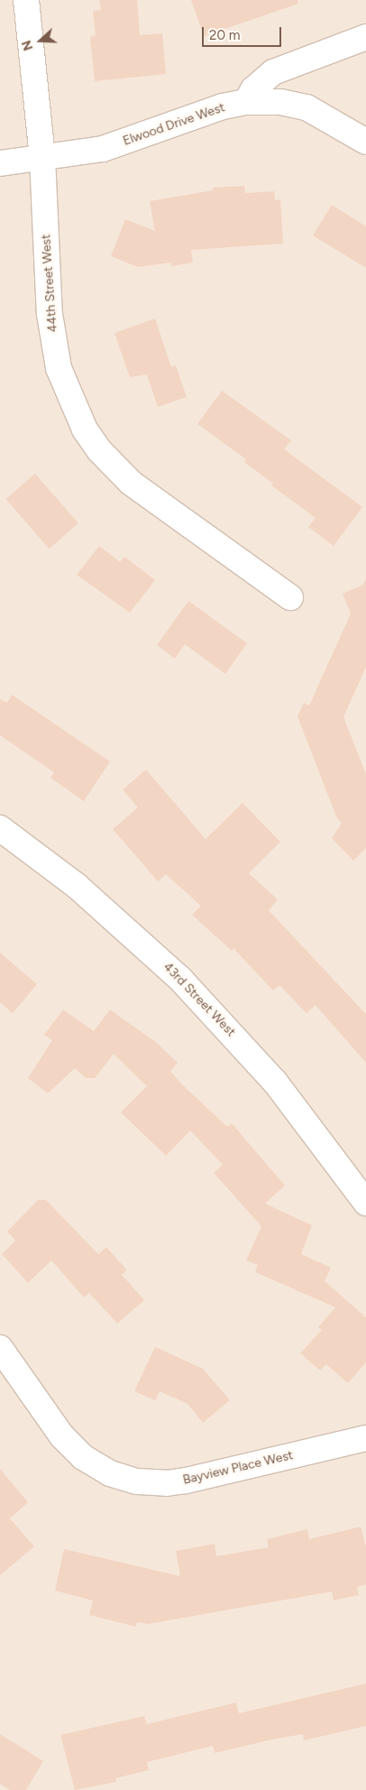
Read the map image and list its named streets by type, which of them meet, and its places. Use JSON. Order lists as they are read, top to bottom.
{
  "streets": {
    "street": [
      "Elwood Drive West",
      "44th Street West",
      "43rd Street West",
      "Bayview Place West"
    ]
  },
  "crossings": [
    ["Elwood Drive West", "44th Street West"]
  ],
  "scale_bar": "20 m",
  "north": "left"
}
